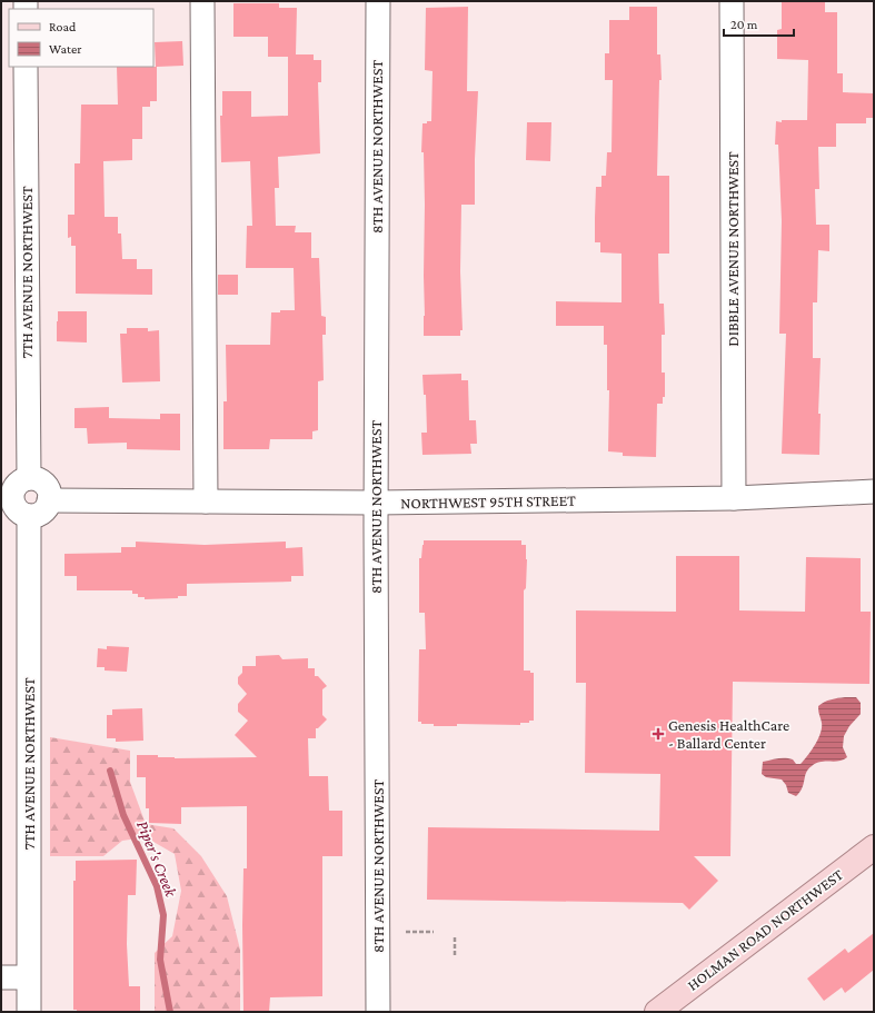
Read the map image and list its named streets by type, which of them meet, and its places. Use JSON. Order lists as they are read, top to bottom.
{
  "streets": {
    "main road": ["HOLMAN ROAD NORTHWEST"],
    "street": [
      "8TH AVENUE NORTHWEST",
      "DIBBLE AVENUE NORTHWEST",
      "7TH AVENUE NORTHWEST",
      "NORTHWEST 95TH STREET"
    ]
  },
  "crossings": [
    ["8TH AVENUE NORTHWEST", "NORTHWEST 95TH STREET"],
    ["DIBBLE AVENUE NORTHWEST", "NORTHWEST 95TH STREET"],
    ["7TH AVENUE NORTHWEST", "NORTHWEST 95TH STREET"]
  ],
  "water": ["Piper's Creek"],
  "places": {
    "health": ["Genesis HealthCare - Ballard Center"]
  },
  "legend": ["Road", "Water"],
  "scale_bar": "20 m"
}
